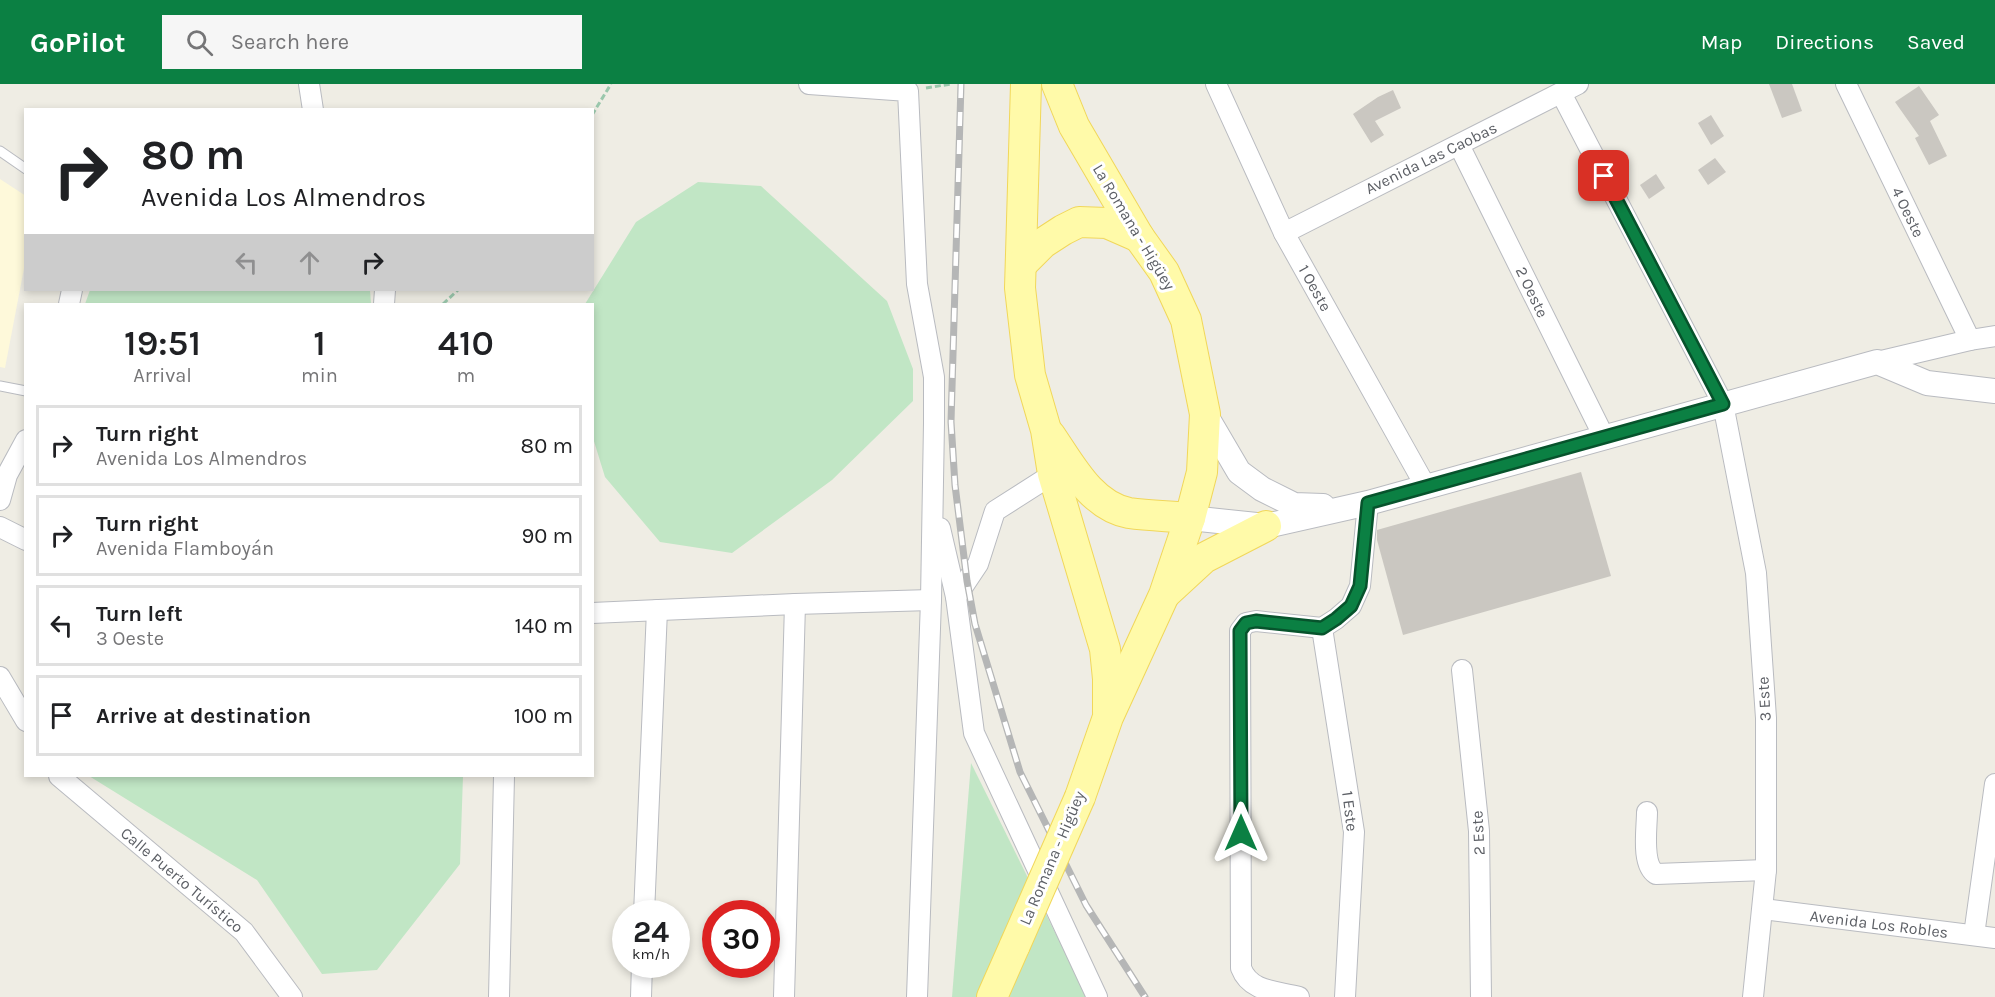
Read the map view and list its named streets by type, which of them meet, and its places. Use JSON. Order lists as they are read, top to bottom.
{
  "streets": {
    "main road": ["La Romana - Higüey"],
    "street": [
      "Avenida Las Caobas",
      "4 Oeste",
      "1 Oeste",
      "2 Oeste",
      "3 Este",
      "1 Este",
      "2 Este",
      "Calle Puerto Turístico",
      "Avenida Los Robles"
    ]
  },
  "crossings": [
    ["Avenida Las Caobas", "1 Oeste"],
    ["Avenida Las Caobas", "2 Oeste"],
    ["Avenida Las Caobas", "3 Este"],
    ["3 Este", "Avenida Los Robles"]
  ],
  "page": {
    "header": "GoPilot",
    "search": "Search here",
    "nav": ["Map", "Directions", "Saved"],
    "turn": ["80 m", "Avenida Los Almendros"],
    "eta": [
      "19:51",
      "Arrival",
      "1",
      "min",
      "410",
      "m"
    ],
    "list": [
      {
        "name": "Turn right",
        "note": "Avenida Los Almendros",
        "value": "80 m"
      },
      {
        "name": "Turn right",
        "note": "Avenida Flamboyán",
        "value": "90 m"
      },
      {
        "name": "Turn left",
        "note": "3 Oeste",
        "value": "140 m"
      },
      {
        "name": "Arrive at destination",
        "value": "100 m"
      }
    ],
    "speed": "24 km/h",
    "limit": "30"
  }
}
